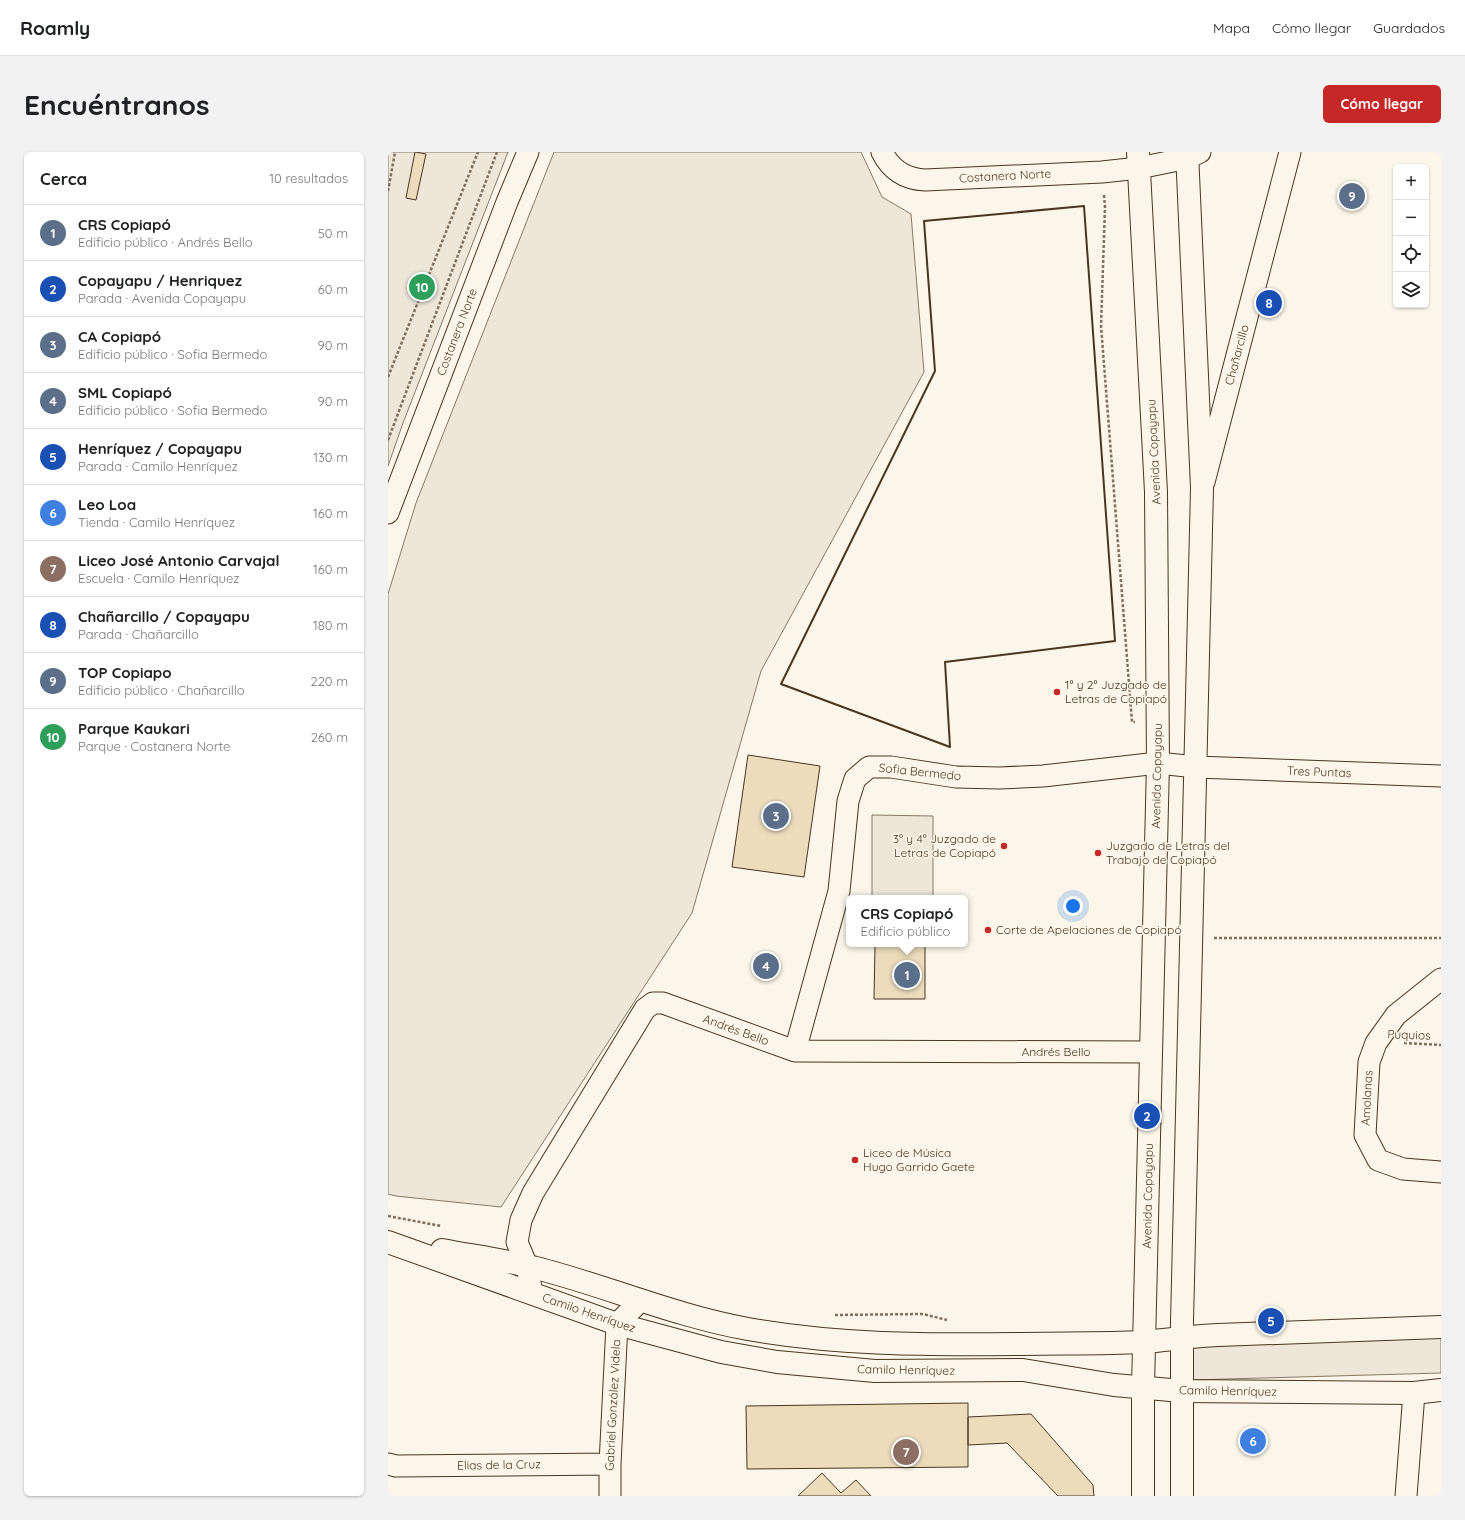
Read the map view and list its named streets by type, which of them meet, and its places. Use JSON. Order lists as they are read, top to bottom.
{
  "streets": {
    "main road": ["Avenida Copayapu", "Camilo Henríquez"],
    "street": [
      "Costanera Norte",
      "Chañarcillo",
      "Sofia Bermedo",
      "Tres Puntas",
      "Andrés Bello",
      "Amolanas",
      "Gabriel González Videla",
      "Elias de la Cruz"
    ],
    "path": ["Puquios"]
  },
  "crossings": [
    ["Costanera Norte", "Avenida Copayapu"],
    ["Avenida Copayapu", "Sofia Bermedo"],
    ["Avenida Copayapu", "Andrés Bello"],
    ["Avenida Copayapu", "Camilo Henríquez"],
    ["Sofia Bermedo", "Tres Puntas"],
    ["Sofia Bermedo", "Andrés Bello"],
    ["Andrés Bello", "Camilo Henríquez"],
    ["Puquios", "Amolanas"],
    ["Camilo Henríquez", "Gabriel González Videla"],
    ["Gabriel González Videla", "Elias de la Cruz"]
  ],
  "places": [
    "1° y 2° Juzgado de Letras de Copiapó",
    "3° y 4° Juzgado de Letras de Copiapó",
    "Juzgado de Letras del Trabajo de Copiapó",
    "Corte de Apelaciones de Copiapó",
    "Liceo de Música Hugo Garrido Gaete"
  ],
  "page": {
    "header": "Roamly",
    "nav": ["Mapa", "Cómo llegar", "Guardados"],
    "buttons": "Cómo llegar",
    "title": "Encuéntranos",
    "heading": ["Cerca", "10 resultados"],
    "map_buttons": ["+", "−"],
    "pins": [
      "9",
      "10",
      "8",
      "3",
      "4",
      "1",
      "2",
      "5",
      "6",
      "7"
    ],
    "list": [
      {
        "mark": "1",
        "name": "CRS Copiapó",
        "note": "Edificio público · Andrés Bello",
        "value": "50 m"
      },
      {
        "mark": "2",
        "name": "Copayapu / Henriquez",
        "note": "Parada · Avenida Copayapu",
        "value": "60 m"
      },
      {
        "mark": "3",
        "name": "CA Copiapó",
        "note": "Edificio público · Sofia Bermedo",
        "value": "90 m"
      },
      {
        "mark": "4",
        "name": "SML Copiapó",
        "note": "Edificio público · Sofia Bermedo",
        "value": "90 m"
      },
      {
        "mark": "5",
        "name": "Henríquez / Copayapu",
        "note": "Parada · Camilo Henríquez",
        "value": "130 m"
      },
      {
        "mark": "6",
        "name": "Leo Loa",
        "note": "Tienda · Camilo Henríquez",
        "value": "160 m"
      },
      {
        "mark": "7",
        "name": "Liceo José Antonio Carvajal",
        "note": "Escuela · Camilo Henríquez",
        "value": "160 m"
      },
      {
        "mark": "8",
        "name": "Chañarcillo / Copayapu",
        "note": "Parada · Chañarcillo",
        "value": "180 m"
      },
      {
        "mark": "9",
        "name": "TOP Copiapo",
        "note": "Edificio público · Chañarcillo",
        "value": "220 m"
      },
      {
        "mark": "10",
        "name": "Parque Kaukari",
        "note": "Parque · Costanera Norte",
        "value": "260 m"
      }
    ],
    "popup": ["CRS Copiapó", "Edificio público"]
  }
}
